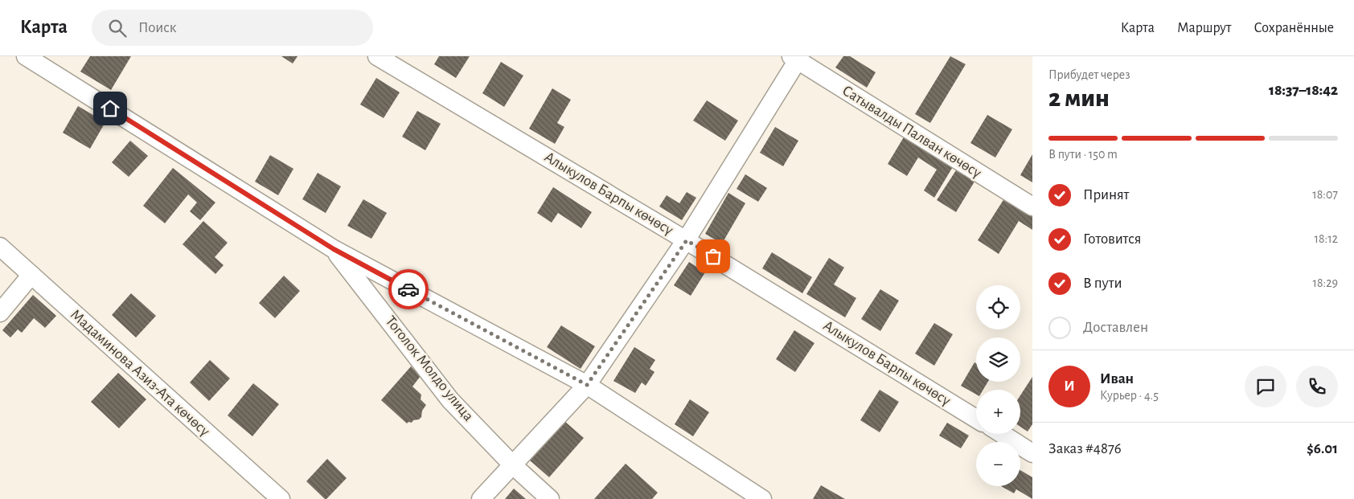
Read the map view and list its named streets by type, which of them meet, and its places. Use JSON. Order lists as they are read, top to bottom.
{
  "streets": {
    "street": [
      "Сатывалды Палван көчөсү",
      "Алыкулов Барпы көчөсү",
      "Тоголок Молдо улица",
      "Мадаминова Азиз-Ата көчөсү"
    ]
  },
  "page": {
    "header": "Карта",
    "search": "Поиск",
    "nav": ["Карта", "Маршрут", "Сохранённые"],
    "heading": ["2 мин", "Прибудет через", "18:37–18:42"],
    "panel": [
      "Иван",
      "Курьер · 4.5",
      "Заказ #4876",
      "$6.01"
    ],
    "bar": "В пути · 150 m",
    "list": [
      ["Принят", "18:07"],
      ["Готовится", "18:12"],
      ["В пути", "18:29"],
      "Доставлен"
    ],
    "map_buttons": ["+", "−"],
    "round": "И"
  }
}
